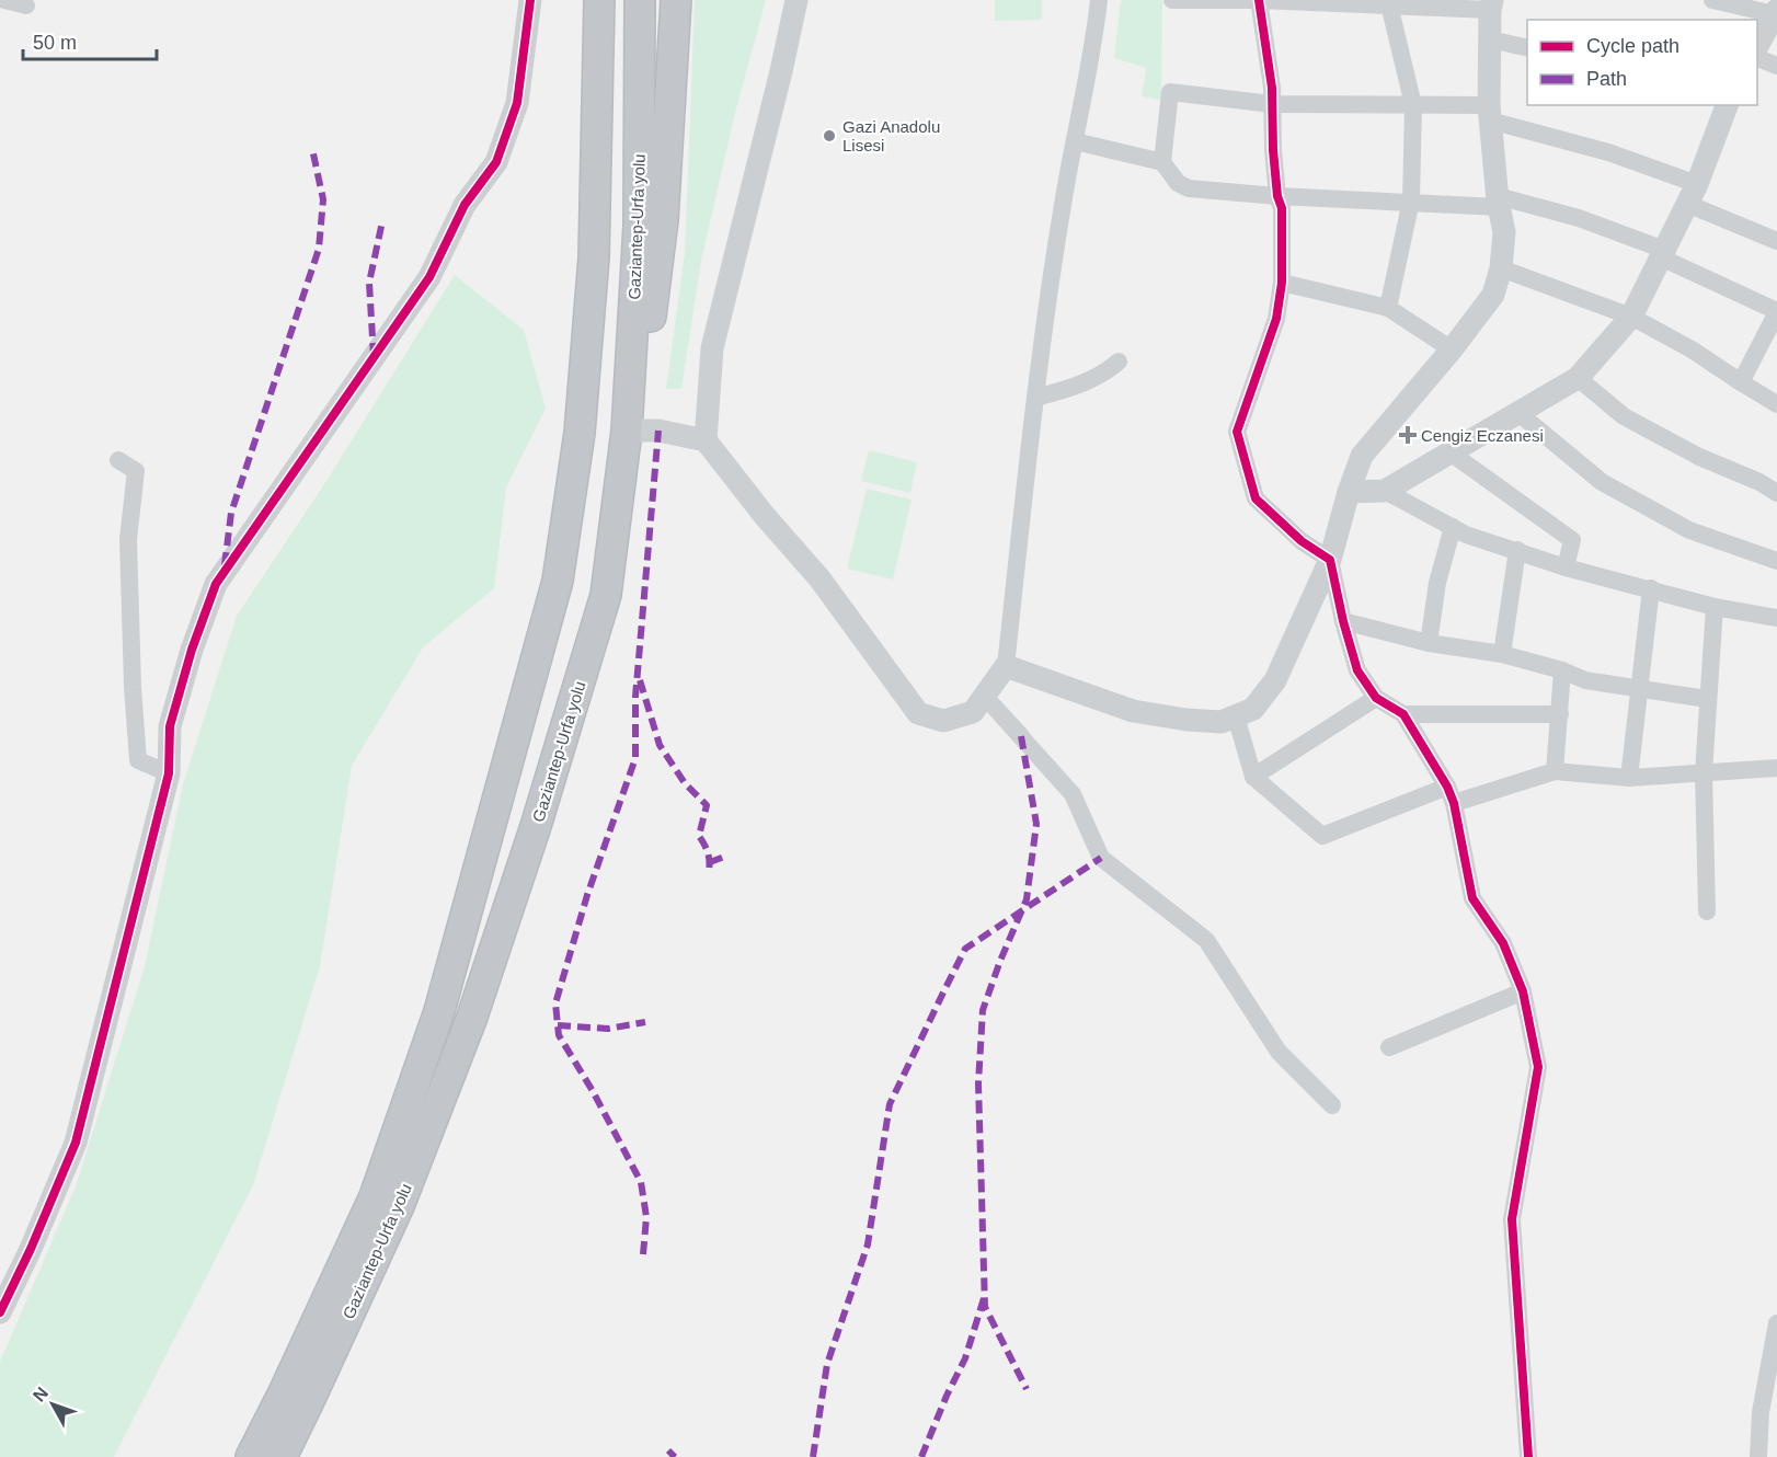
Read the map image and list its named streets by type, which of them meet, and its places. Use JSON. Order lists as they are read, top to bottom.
{
  "streets": {
    "highway": ["Gaziantep-Urfa yolu"]
  },
  "places": {
    "other": ["Gazi Anadolu Lisesi"],
    "health": ["Cengiz Eczanesi"]
  },
  "legend": ["Cycle path", "Path"],
  "scale_bar": "50 m",
  "north": "top left"
}
